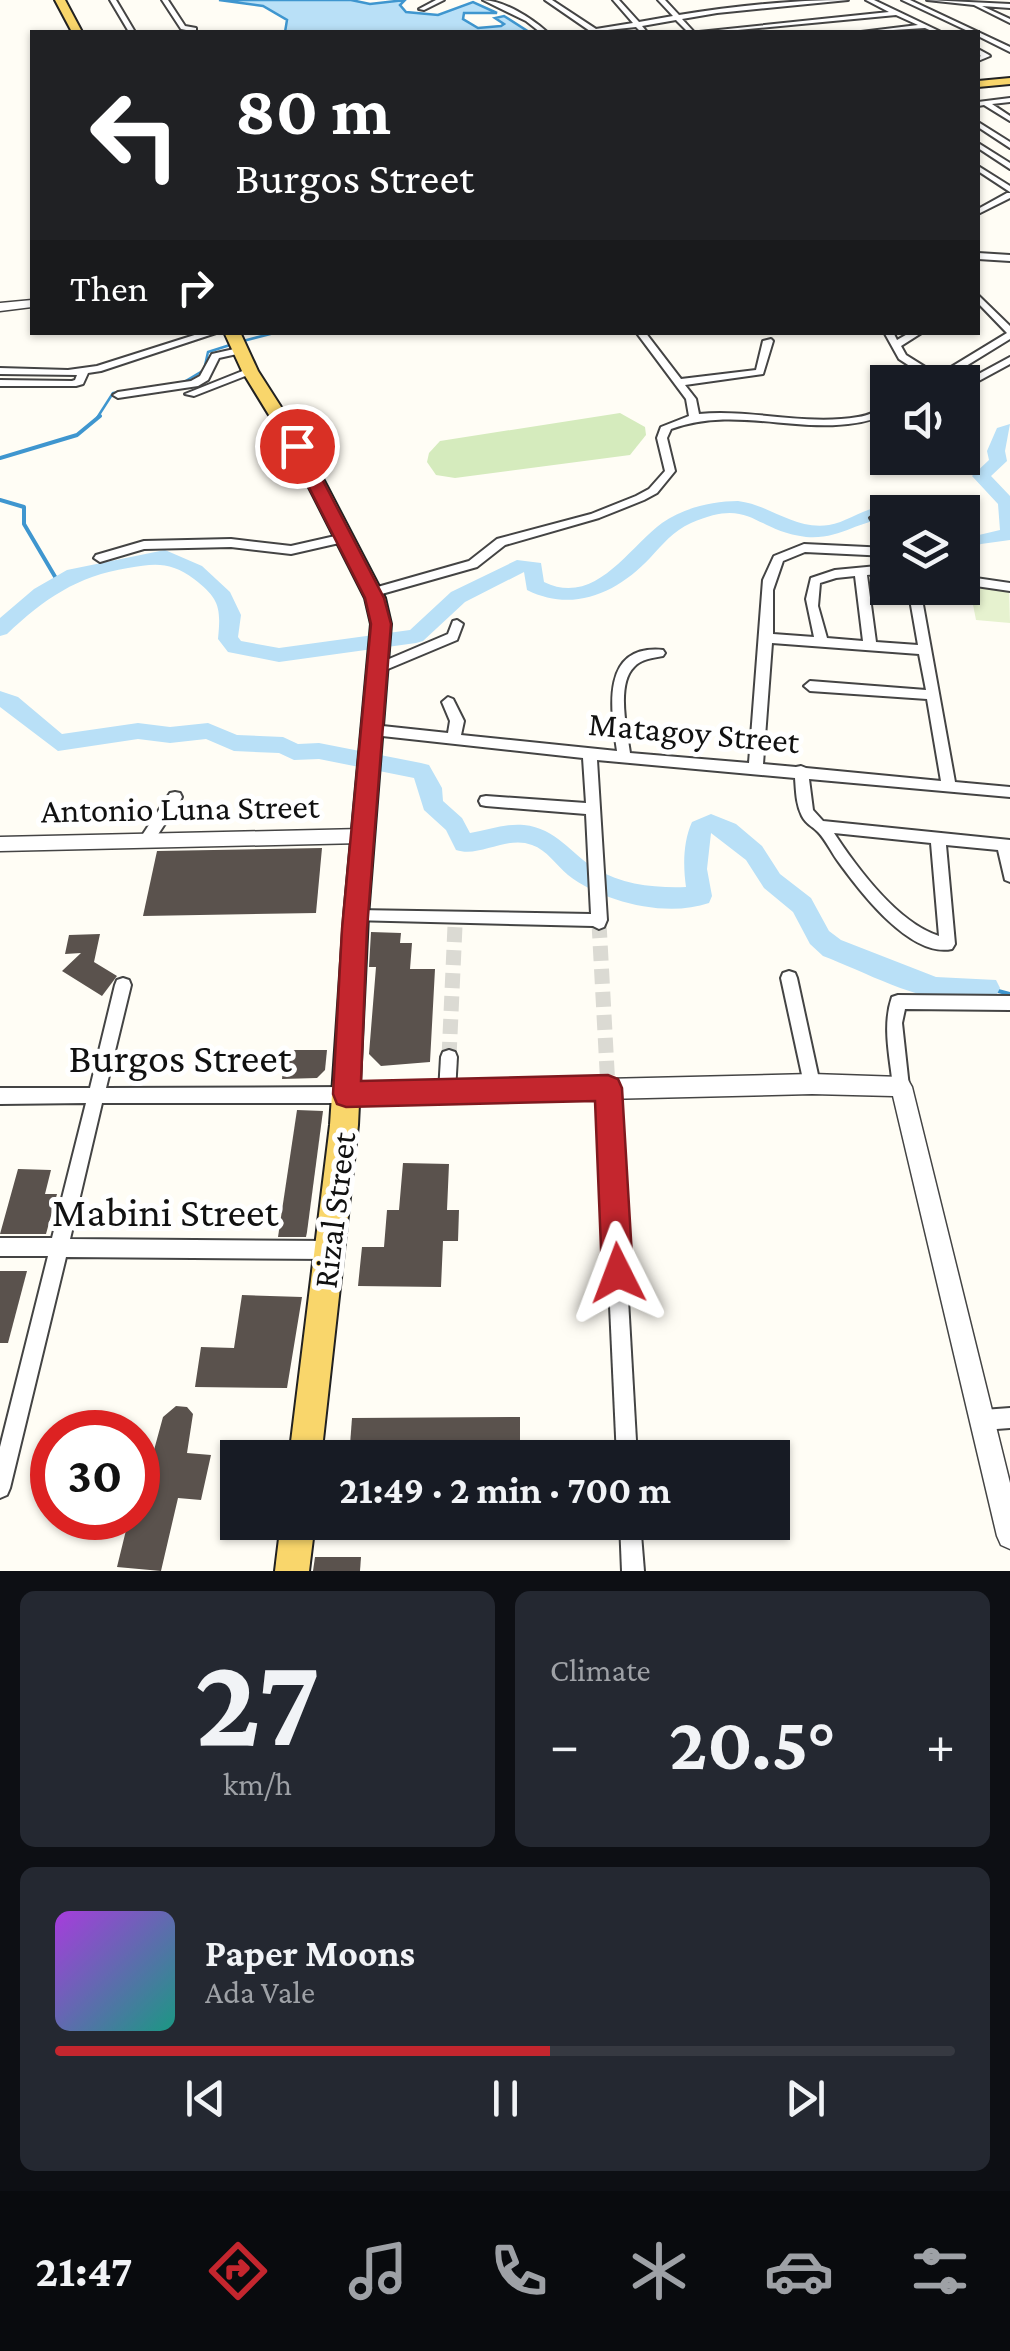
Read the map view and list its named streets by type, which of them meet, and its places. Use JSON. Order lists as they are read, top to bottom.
{
  "streets": {
    "main road": ["Rizal Street"],
    "street": [
      "Matagoy Street",
      "Antonio Luna Street",
      "Burgos Street",
      "Mabini Street"
    ]
  },
  "crossings": [
    ["Matagoy Street", "Rizal Street"],
    ["Antonio Luna Street", "Rizal Street"],
    ["Burgos Street", "Rizal Street"],
    ["Rizal Street", "Mabini Street"]
  ],
  "page": {
    "turn": ["80 m", "Burgos Street"],
    "then": "Then",
    "limit": "30",
    "trip": "21:49 · 2 min · 700 m",
    "tile": [
      ["27", "km/h"],
      "Climate"
    ],
    "heat": ["−", "20.5°", "+"],
    "song": ["Paper Moons", "Ada Vale"],
    "tabs": "21:47"
  }
}
